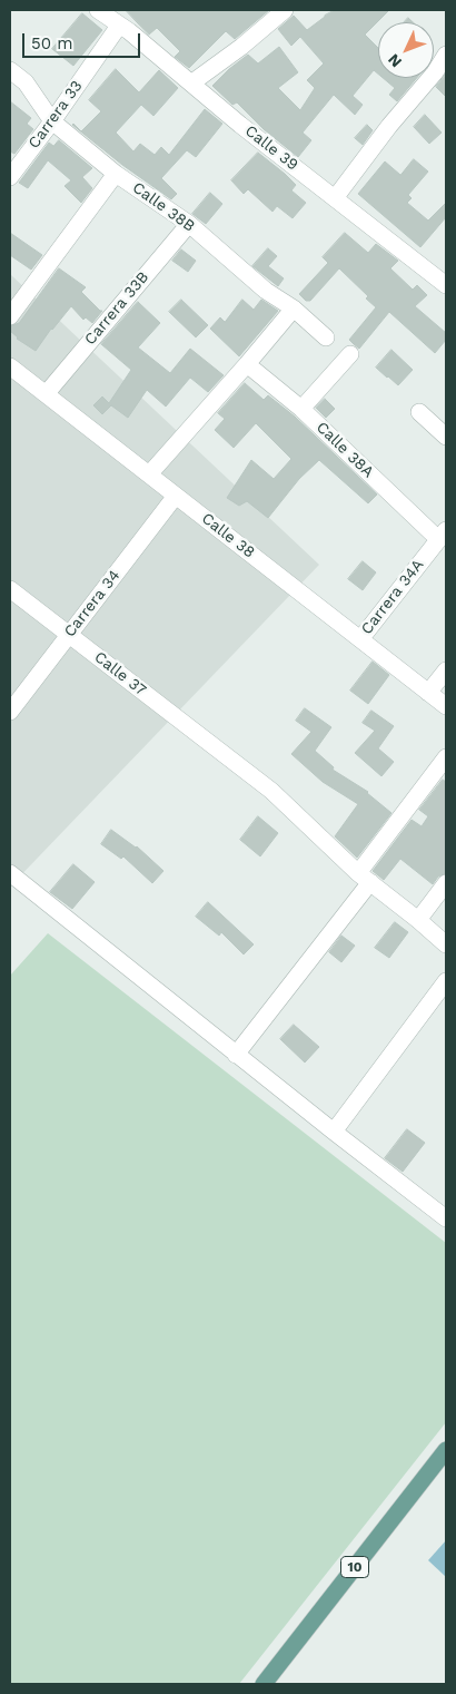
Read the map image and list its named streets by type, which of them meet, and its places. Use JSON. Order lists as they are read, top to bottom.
{
  "streets": {
    "main road": ["10"],
    "street": [
      "Carrera 33",
      "Calle 39",
      "Calle 38B",
      "Carrera 33B",
      "Calle 38A",
      "Calle 38",
      "Carrera 34A",
      "Carrera 34",
      "Calle 37"
    ]
  },
  "crossings": [
    ["Carrera 33", "Calle 39"],
    ["Carrera 33", "Calle 38B"],
    ["Calle 38B", "Carrera 33B"],
    ["Carrera 33B", "Calle 38"],
    ["Calle 38A", "Carrera 34A"],
    ["Calle 38", "Carrera 34A"],
    ["Calle 38", "Carrera 34"],
    ["Carrera 34", "Calle 37"]
  ],
  "scale_bar": "50 m",
  "north": "bottom left"
}
